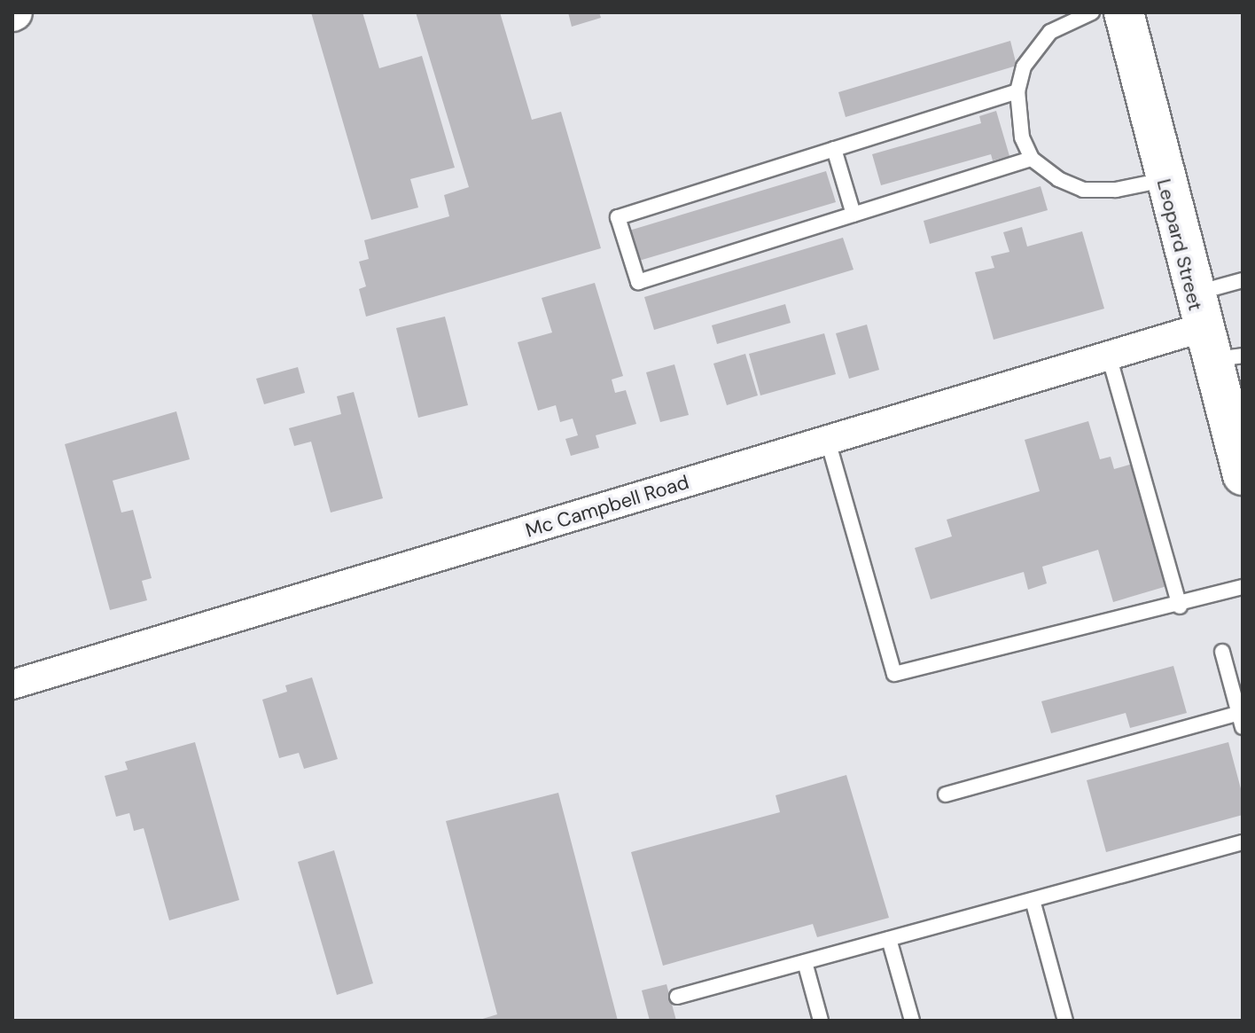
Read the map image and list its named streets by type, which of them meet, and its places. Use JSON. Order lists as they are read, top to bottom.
{
  "streets": {
    "main road": ["Leopard Street"],
    "street": ["Mc Campbell Road"]
  },
  "crossings": [
    ["Leopard Street", "Mc Campbell Road"]
  ]
}
